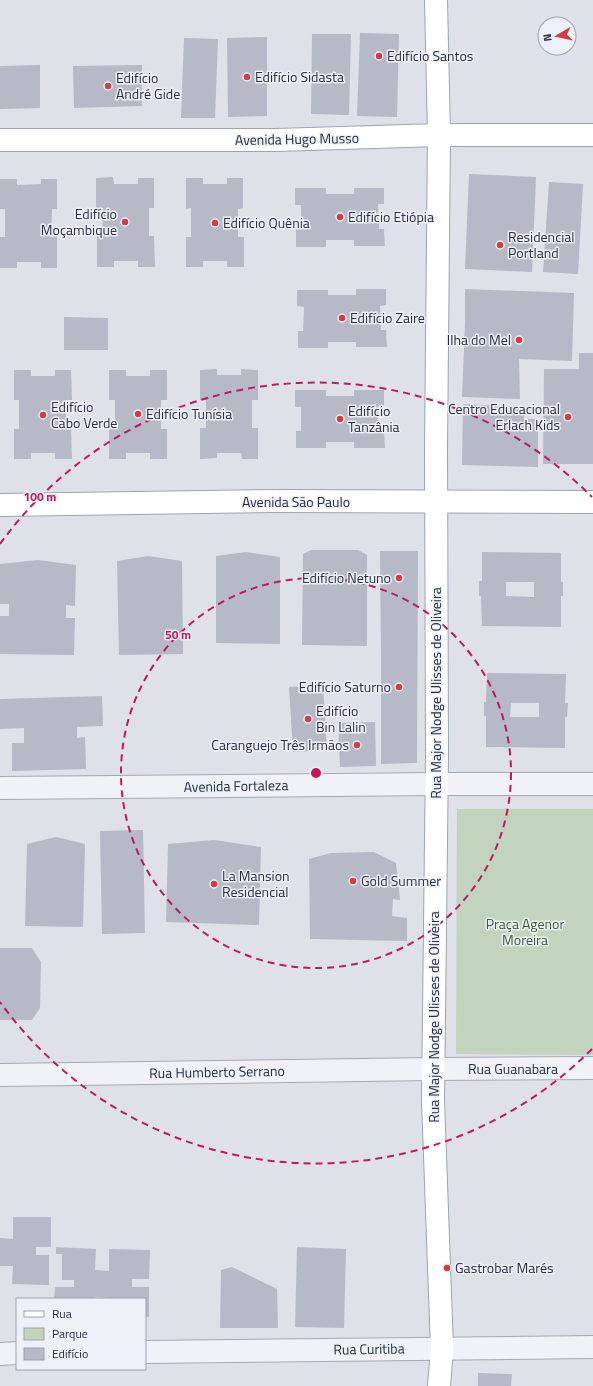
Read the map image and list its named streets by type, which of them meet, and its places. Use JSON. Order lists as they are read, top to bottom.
{
  "streets": {
    "main road": ["Avenida Hugo Musso", "Avenida São Paulo", "Rua Major Nodge Ulisses de Oliveira"],
    "street": [
      "Avenida Fortaleza",
      "Rua Guanabara",
      "Rua Humberto Serrano",
      "Rua Curitiba"
    ]
  },
  "crossings": [
    ["Avenida Hugo Musso", "Rua Major Nodge Ulisses de Oliveira"],
    ["Avenida São Paulo", "Rua Major Nodge Ulisses de Oliveira"],
    ["Rua Major Nodge Ulisses de Oliveira", "Avenida Fortaleza"],
    ["Rua Major Nodge Ulisses de Oliveira", "Rua Guanabara"],
    ["Rua Major Nodge Ulisses de Oliveira", "Rua Humberto Serrano"],
    ["Rua Major Nodge Ulisses de Oliveira", "Rua Curitiba"],
    ["Rua Guanabara", "Rua Humberto Serrano"]
  ],
  "parks": ["Praça Agenor Moreira"],
  "places": [
    "Edifício Santos",
    "Edifício Sidasta",
    "Edifício André Gide",
    "Edifício Etiópia",
    "Edifício Moçambique",
    "Edifício Quênia",
    "Residencial Portland",
    "Edifício Zaire",
    "Ilha do Mel",
    "Edifício Tunísia",
    "Edifício Cabo Verde",
    "Centro Educacional Erlach Kids",
    "Edifício Tanzânia",
    "Edifício Netuno",
    "Edifício Saturno",
    "Edifício Bin Lalin",
    "Caranguejo Três Irmãos",
    "Gold Summer",
    "La Mansion Residencial",
    "Gastrobar Marés"
  ],
  "legend": ["Rua", "Parque", "Edifício"],
  "north": "left",
  "rings": ["100 m", "50 m"]
}
